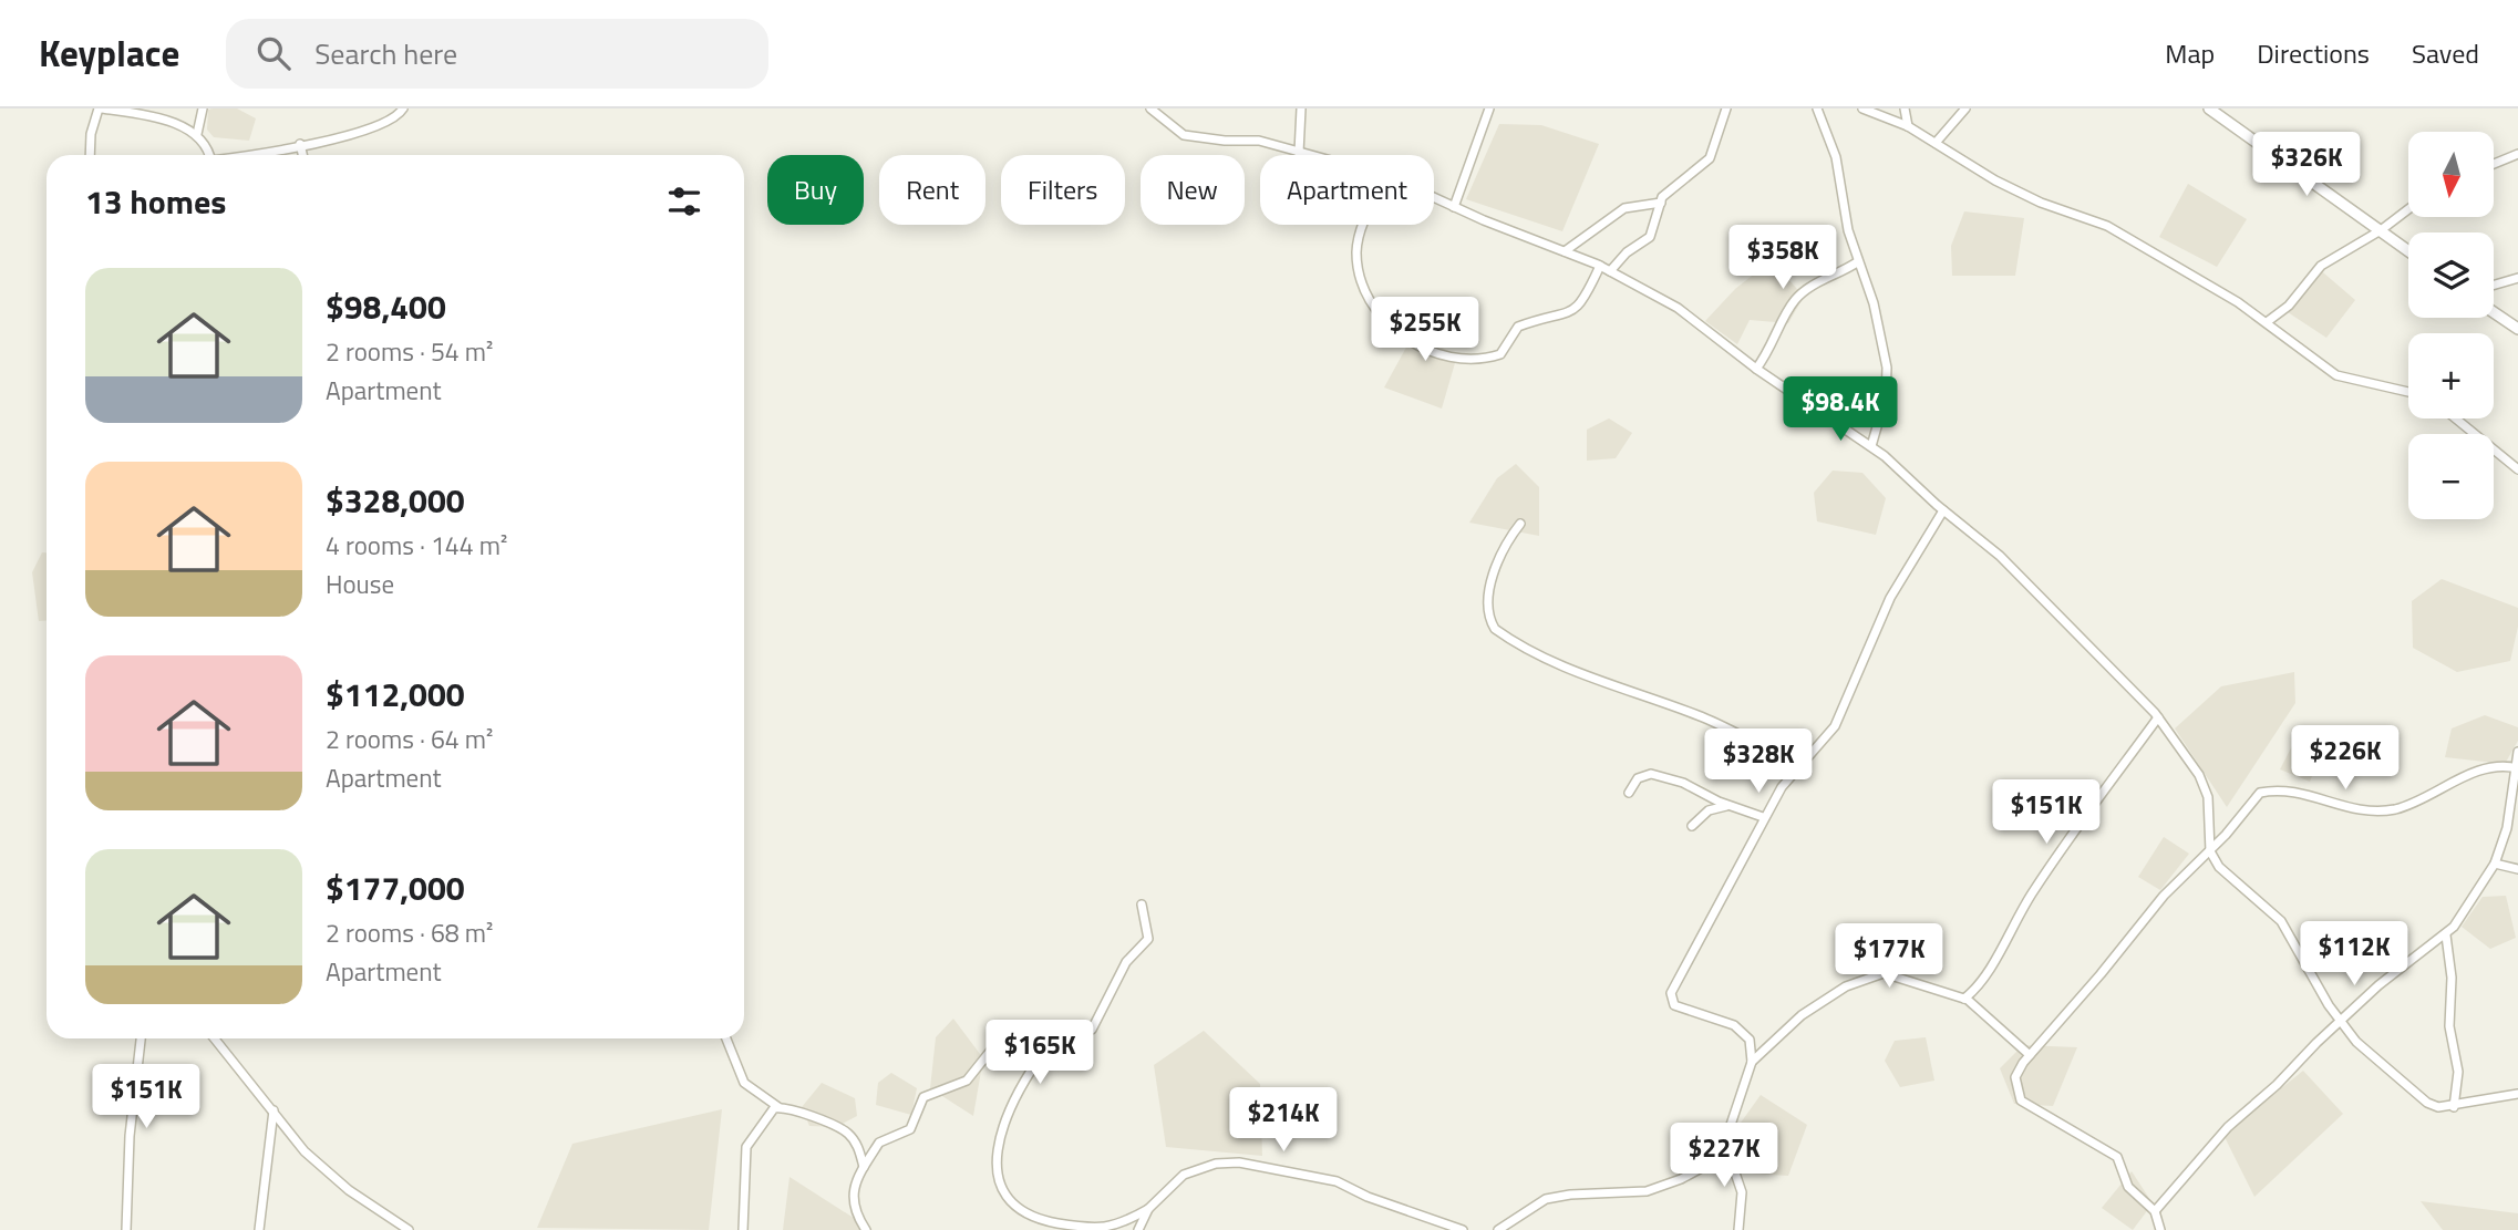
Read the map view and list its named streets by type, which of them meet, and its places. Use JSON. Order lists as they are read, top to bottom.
{
  "north": "bottom",
  "page": {
    "header": "Keyplace",
    "search": "Search here",
    "nav": ["Map", "Directions", "Saved"],
    "map_buttons": ["+", "−"],
    "price": [
      "$326K",
      "$358K",
      "$255K",
      "$98.4K",
      "$226K",
      "$328K",
      "$151K",
      "$112K",
      "$177K",
      "$165K",
      "$151K",
      "$214K",
      "$227K"
    ],
    "chip": [
      "Buy",
      "Rent",
      "Filters",
      "New",
      "Apartment"
    ],
    "heading": "13 homes",
    "list": [
      {
        "name": "$98,400",
        "note": "2 rooms · 54 m² · Apartment"
      },
      {
        "name": "$328,000",
        "note": "4 rooms · 144 m² · House"
      },
      {
        "name": "$112,000",
        "note": "2 rooms · 64 m² · Apartment"
      },
      {
        "name": "$177,000",
        "note": "2 rooms · 68 m² · Apartment"
      }
    ]
  }
}
